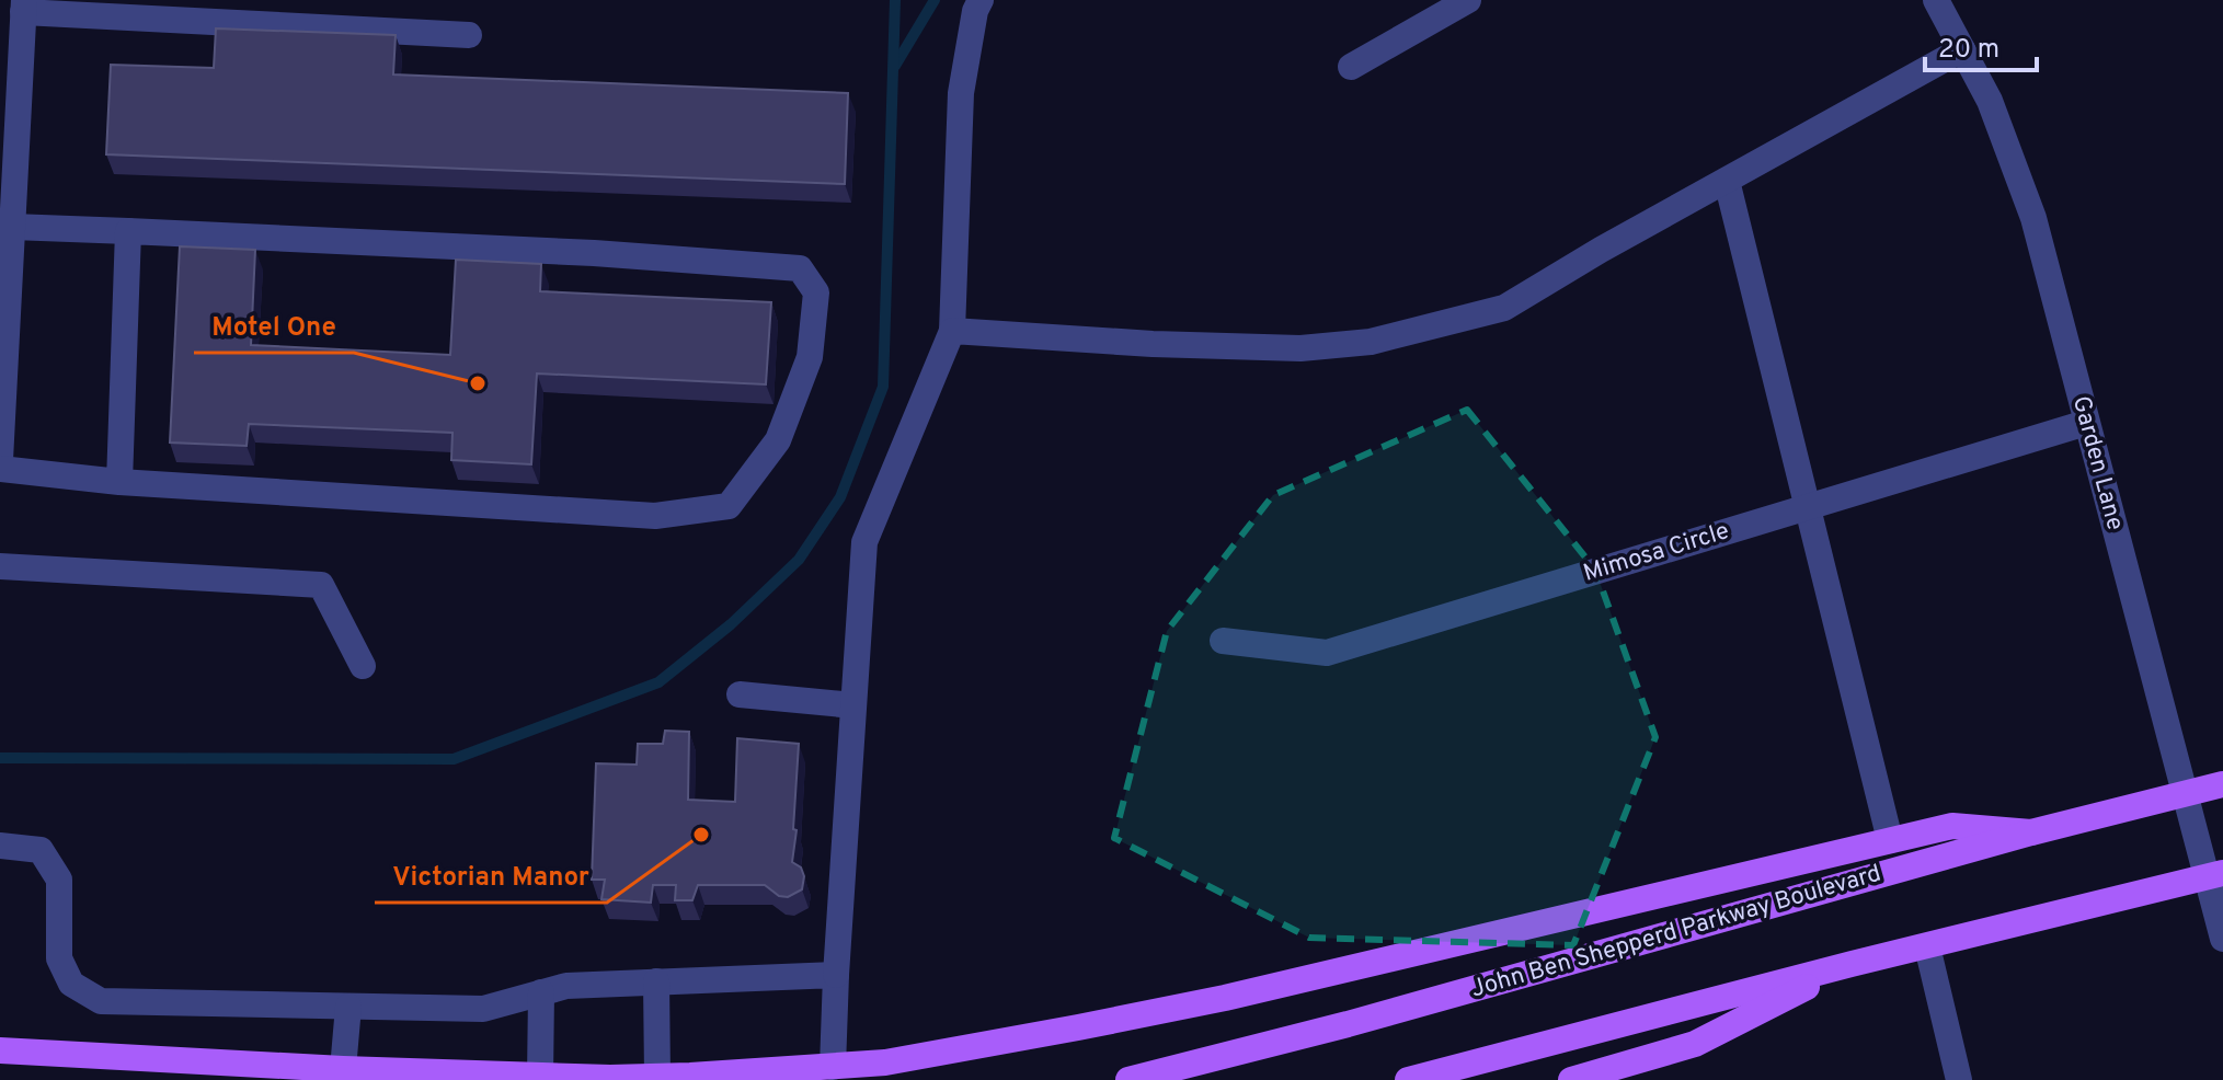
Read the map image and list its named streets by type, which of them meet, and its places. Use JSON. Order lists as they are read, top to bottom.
{
  "streets": {
    "main road": ["John Ben Shepperd Parkway Boulevard"],
    "street": ["Garden Lane", "Mimosa Circle"]
  },
  "crossings": [
    ["Garden Lane", "Mimosa Circle"],
    ["Garden Lane", "John Ben Shepperd Parkway Boulevard"]
  ],
  "places": ["Motel One", "Victorian Manor"],
  "scale_bar": "20 m"
}
